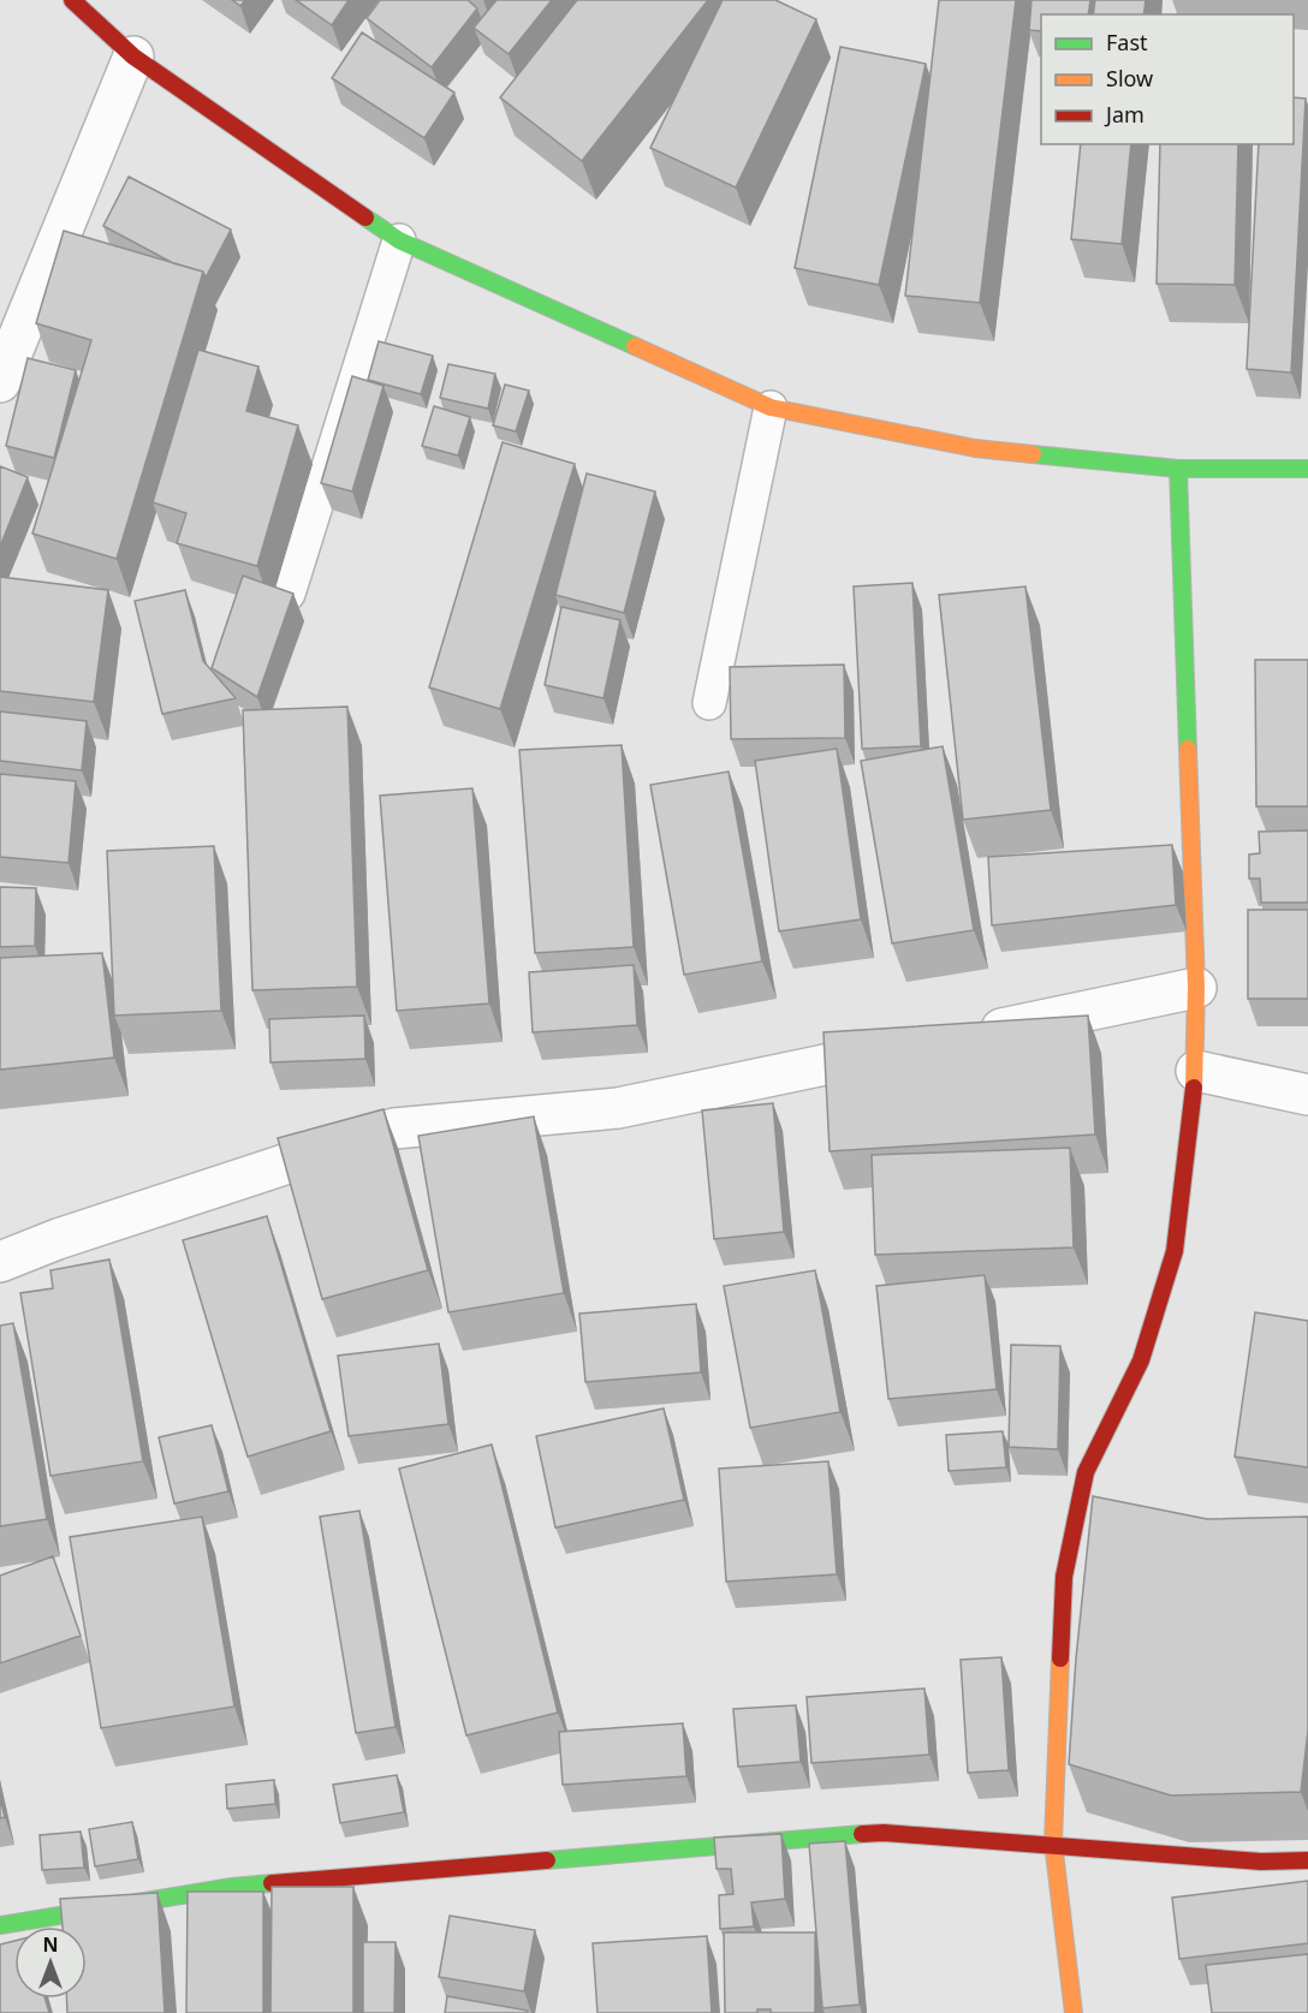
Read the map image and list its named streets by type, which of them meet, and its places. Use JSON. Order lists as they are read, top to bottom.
{
  "legend": ["Fast", "Slow", "Jam"],
  "north": "top"
}
